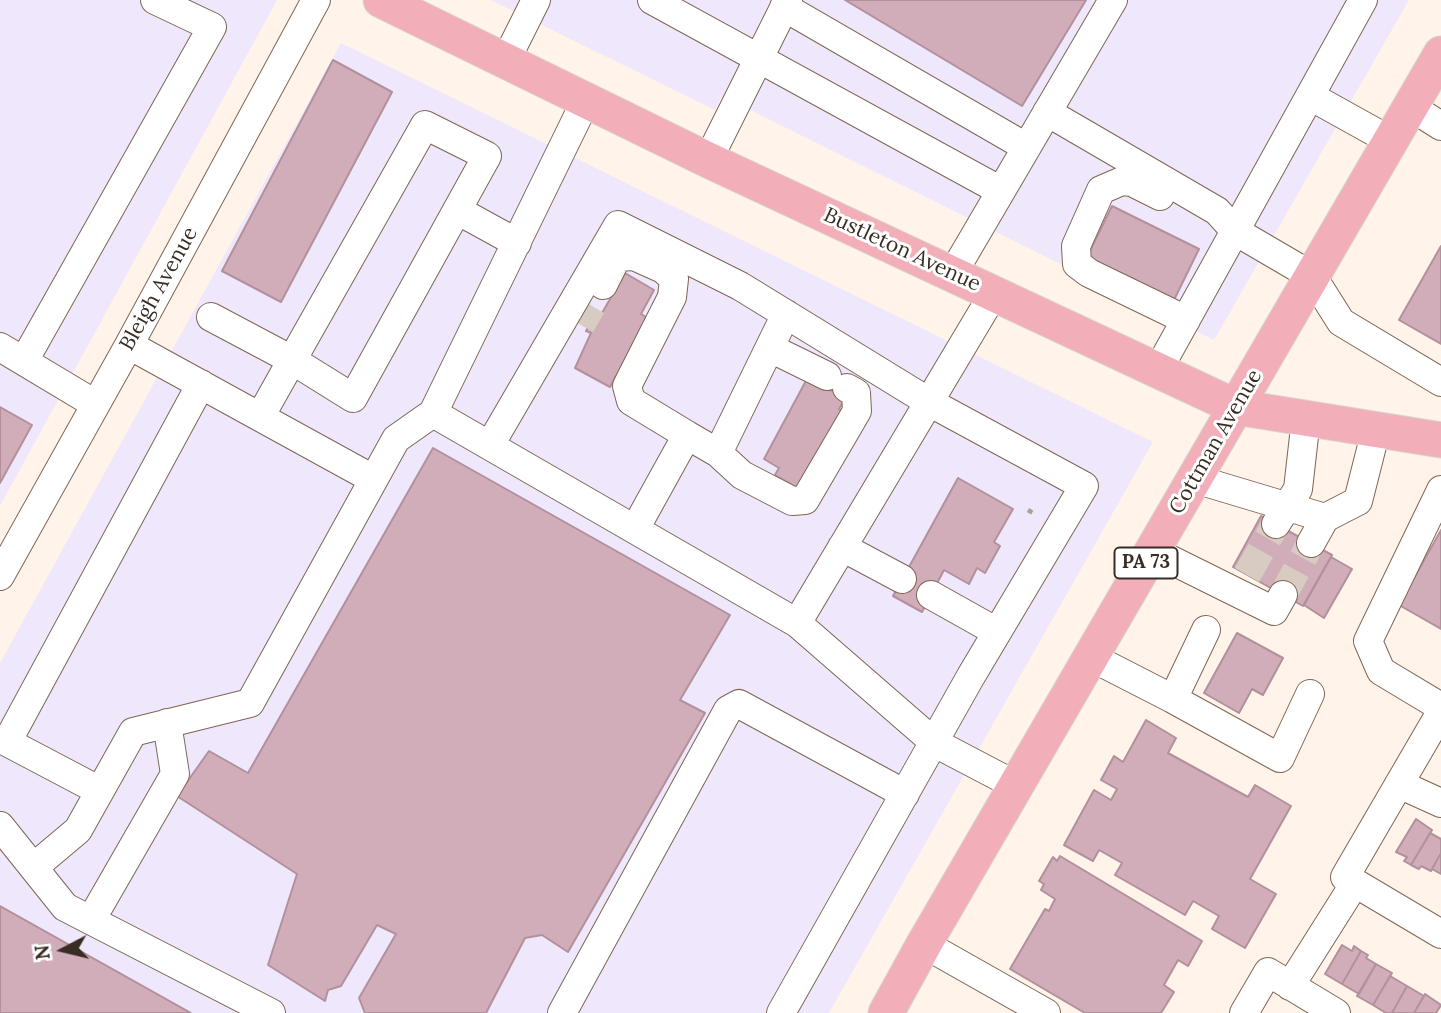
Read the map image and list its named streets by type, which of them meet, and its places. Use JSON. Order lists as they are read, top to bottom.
{
  "streets": {
    "main road": ["Bustleton Avenue", "Cottman Avenue", "PA 73"],
    "street": ["Bleigh Avenue"]
  },
  "crossings": [
    ["Bustleton Avenue", "Cottman Avenue"]
  ],
  "north": "left"
}
